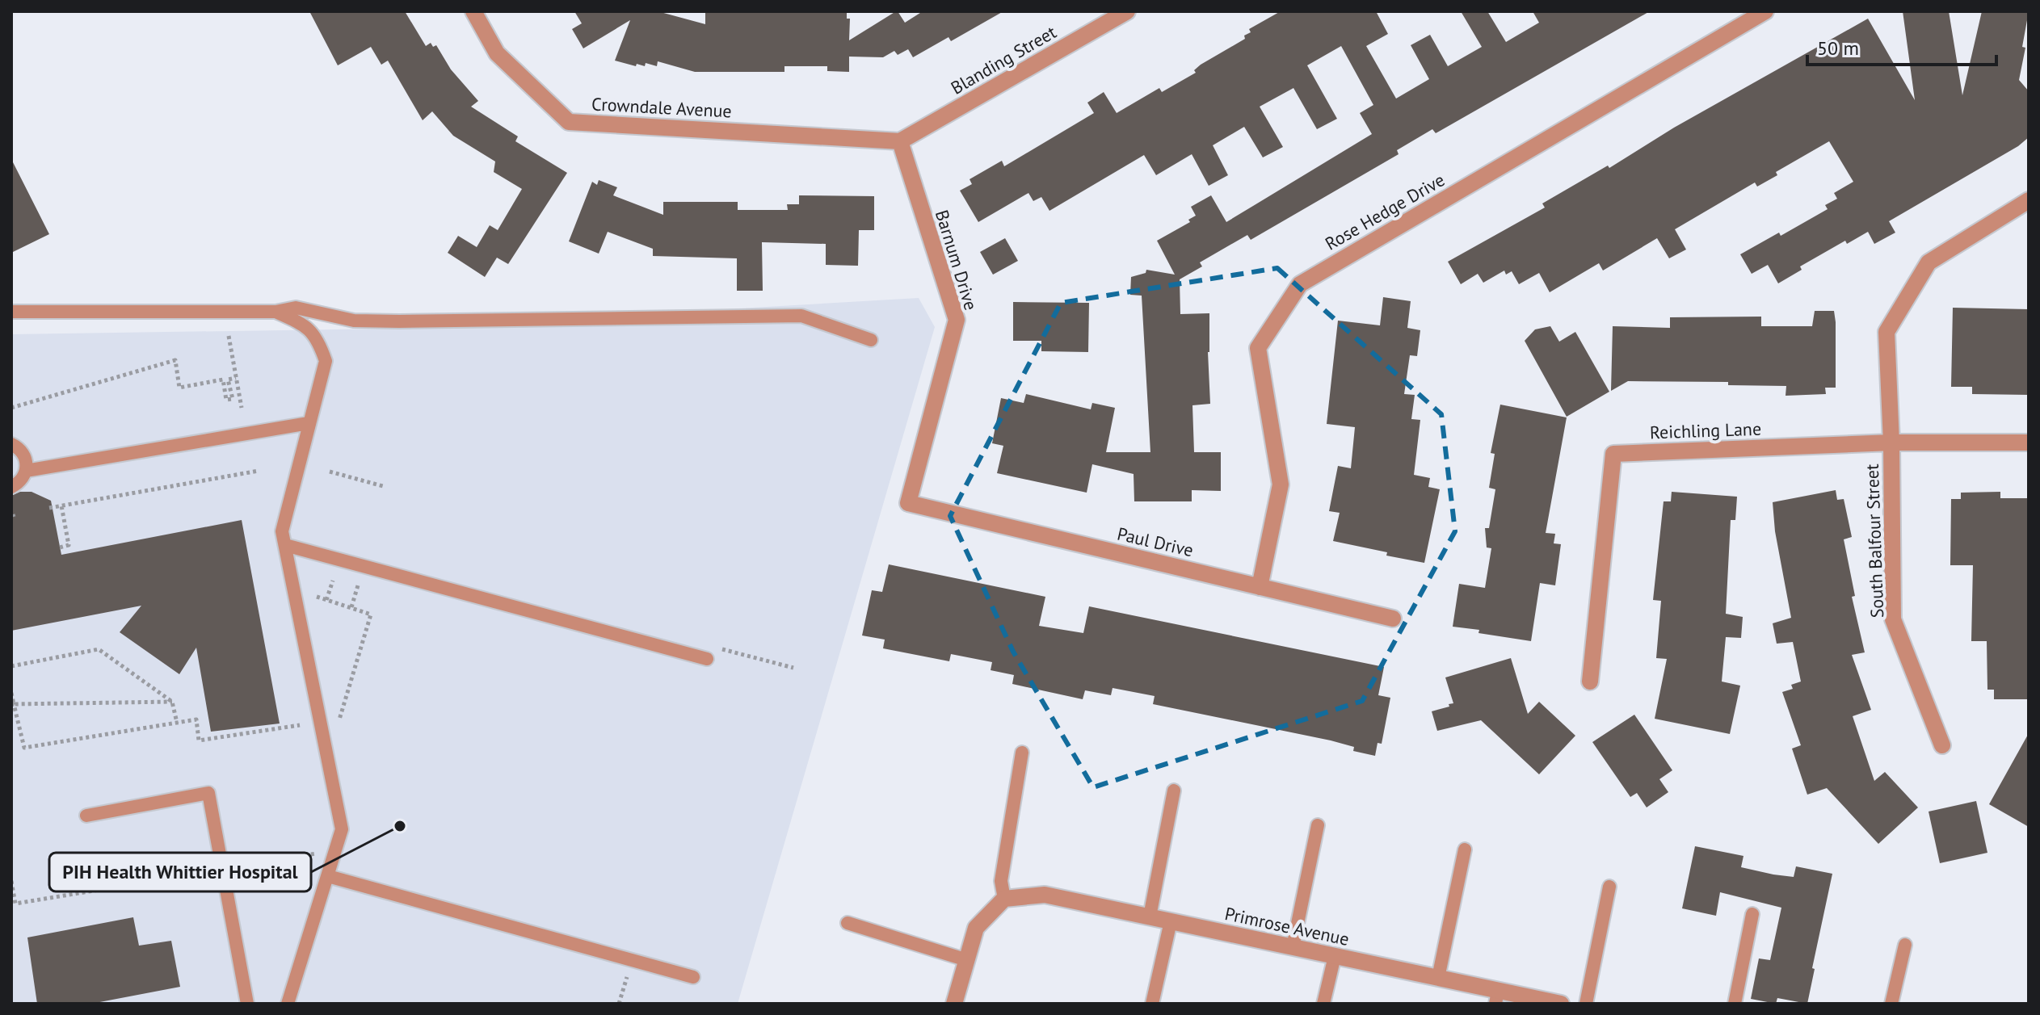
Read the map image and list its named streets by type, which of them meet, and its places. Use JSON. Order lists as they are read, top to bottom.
{
  "streets": {
    "street": [
      "Blanding Street",
      "Crowndale Avenue",
      "Rose Hedge Drive",
      "Barnum Drive",
      "Reichling Lane",
      "South Balfour Street",
      "Paul Drive",
      "Primrose Avenue"
    ]
  },
  "crossings": [
    ["Blanding Street", "Crowndale Avenue"],
    ["Blanding Street", "Barnum Drive"],
    ["Crowndale Avenue", "Barnum Drive"],
    ["Rose Hedge Drive", "Paul Drive"],
    ["Barnum Drive", "Paul Drive"],
    ["Reichling Lane", "South Balfour Street"]
  ],
  "places": ["PIH Health Whittier Hospital"],
  "scale_bar": "50 m"
}
